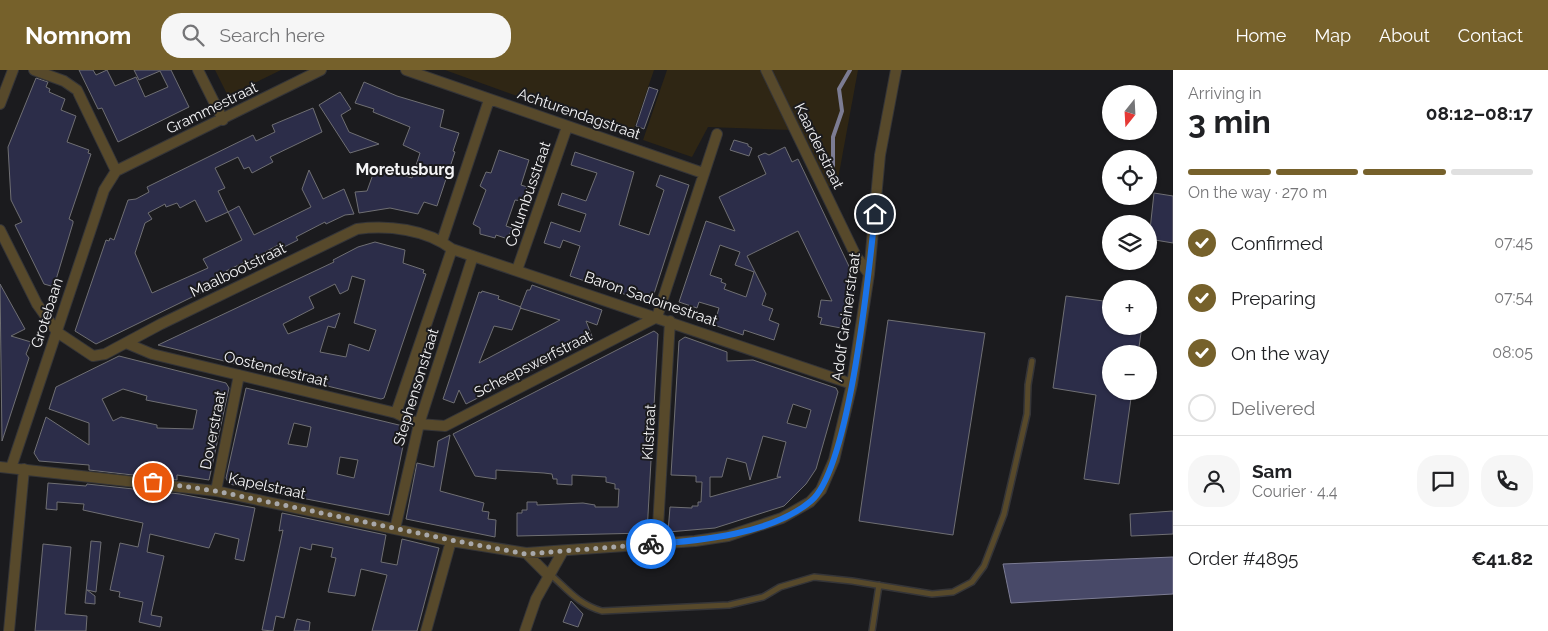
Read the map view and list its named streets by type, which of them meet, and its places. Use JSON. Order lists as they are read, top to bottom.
{
  "streets": {
    "street": [
      "Grammestraat",
      "Achturendagstraat",
      "Kaarderstraat",
      "Columbusstraat",
      "Maalbootstraat",
      "Baron Sadoinestraat",
      "Grotebaan",
      "Adolf Greinerstraat",
      "Scheepswerfstraat",
      "Oostendestraat",
      "Stephensonstraat",
      "Doverstraat",
      "Kilstraat",
      "Kapelstraat"
    ]
  },
  "crossings": [
    ["Grammestraat", "Grotebaan"],
    ["Achturendagstraat", "Columbusstraat"],
    ["Kaarderstraat", "Adolf Greinerstraat"],
    ["Columbusstraat", "Baron Sadoinestraat"],
    ["Maalbootstraat", "Baron Sadoinestraat"],
    ["Maalbootstraat", "Grotebaan"],
    ["Maalbootstraat", "Oostendestraat"],
    ["Baron Sadoinestraat", "Adolf Greinerstraat"],
    ["Baron Sadoinestraat", "Scheepswerfstraat"],
    ["Baron Sadoinestraat", "Stephensonstraat"],
    ["Baron Sadoinestraat", "Kilstraat"],
    ["Grotebaan", "Kapelstraat"],
    ["Adolf Greinerstraat", "Kapelstraat"],
    ["Scheepswerfstraat", "Oostendestraat"],
    ["Scheepswerfstraat", "Stephensonstraat"],
    ["Oostendestraat", "Stephensonstraat"],
    ["Oostendestraat", "Doverstraat"],
    ["Stephensonstraat", "Kapelstraat"],
    ["Doverstraat", "Kapelstraat"],
    ["Kilstraat", "Kapelstraat"]
  ],
  "districts": ["Moretusburg"],
  "north": "bottom",
  "page": {
    "header": "Nomnom",
    "search": "Search here",
    "nav": [
      "Home",
      "Map",
      "About",
      "Contact"
    ],
    "heading": ["3 min", "Arriving in", "08:12–08:17"],
    "panel": [
      "Sam",
      "Courier · 4.4",
      "Order #4895",
      "€41.82"
    ],
    "map_buttons": ["+", "−"],
    "bar": "On the way · 270 m",
    "list": [
      ["Confirmed", "07:45"],
      ["Preparing", "07:54"],
      ["On the way", "08:05"],
      "Delivered"
    ]
  }
}
